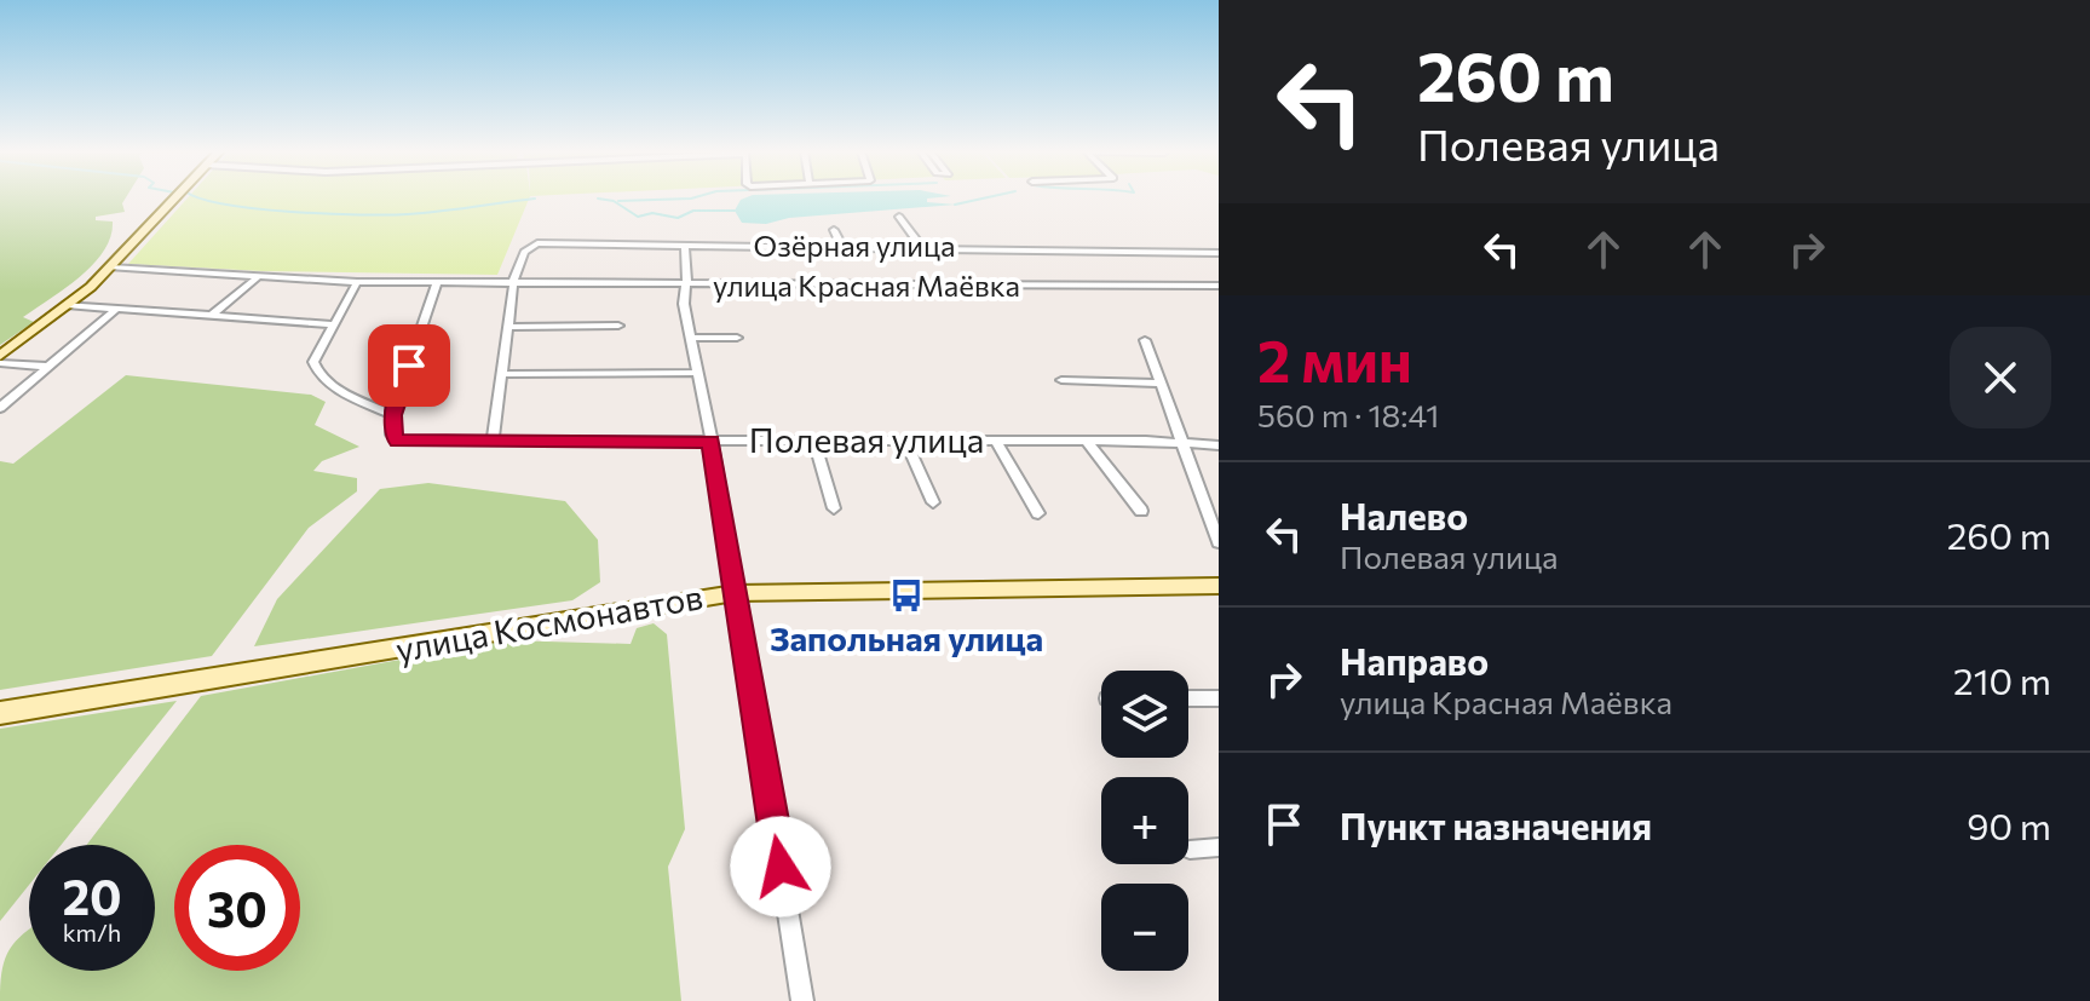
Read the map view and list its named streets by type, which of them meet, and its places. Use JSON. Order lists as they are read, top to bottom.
{
  "streets": {
    "street": [
      "Озёрная улица",
      "улица Красная Маёвка",
      "Полевая улица",
      "улица Космонавтов"
    ]
  },
  "crossings": [
    ["Озёрная улица", "улица Красная Маёвка"]
  ],
  "places": {
    "bus stop": ["Запольная улица"]
  },
  "page": {
    "turn": ["260 m", "Полевая улица"],
    "heading": ["2 мин", "560 m · 18:41"],
    "list": [
      {
        "name": "Налево",
        "note": "Полевая улица",
        "value": "260 m"
      },
      {
        "name": "Направо",
        "note": "улица Красная Маёвка",
        "value": "210 m"
      },
      {
        "name": "Пункт назначения",
        "value": "90 m"
      }
    ],
    "map_buttons": ["+", "−"],
    "speed": "20 km/h",
    "limit": "30"
  }
}
